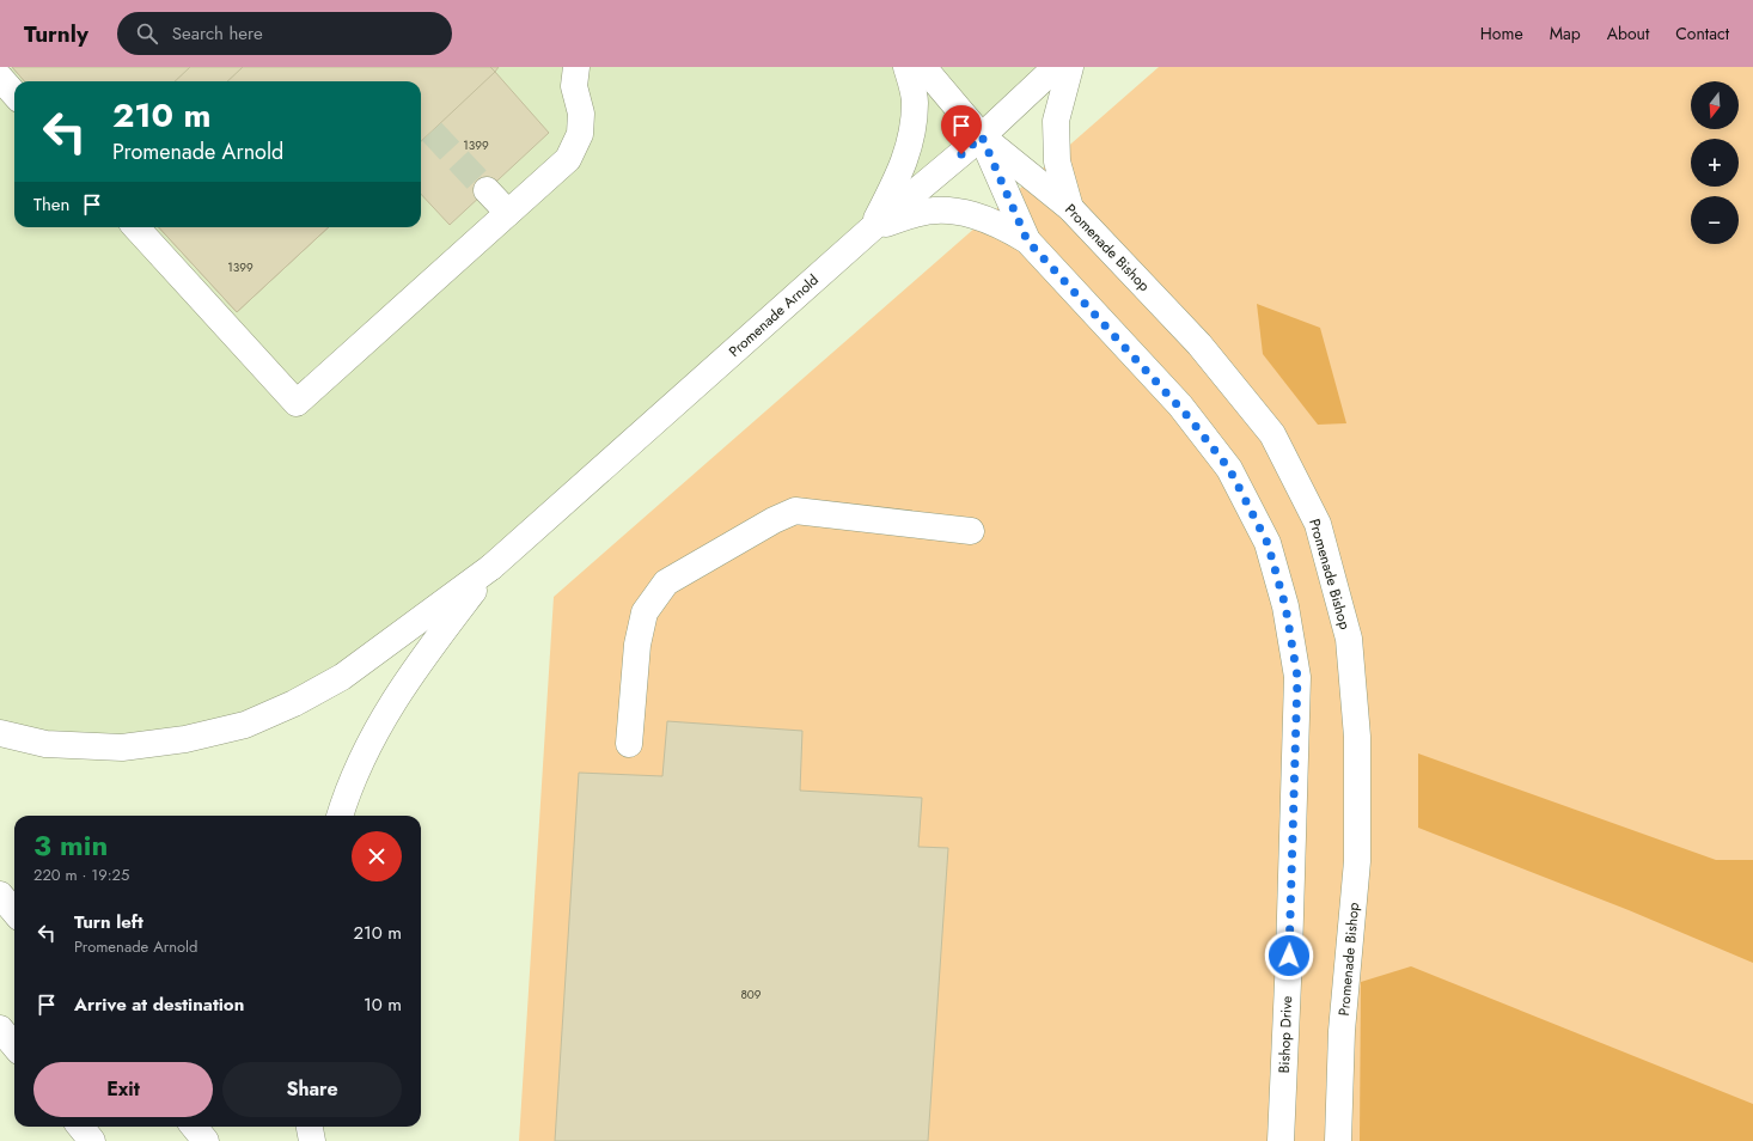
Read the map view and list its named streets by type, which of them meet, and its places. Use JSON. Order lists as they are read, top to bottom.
{
  "streets": {
    "main road": ["Promenade Bishop", "Promenade Arnold", "Bishop Drive"]
  },
  "crossings": [
    ["Promenade Bishop", "Promenade Arnold"],
    ["Promenade Bishop", "Bishop Drive"],
    ["Promenade Arnold", "Bishop Drive"]
  ],
  "house_numbers": ["1399", "1399", "809"],
  "north": "bottom",
  "page": {
    "header": "Turnly",
    "search": "Search here",
    "nav": [
      "Home",
      "Map",
      "About",
      "Contact"
    ],
    "map_buttons": ["+", "−"],
    "turn": ["210 m", "Promenade Arnold"],
    "then": "Then",
    "heading": ["3 min", "220 m · 19:25"],
    "list": [
      {
        "name": "Turn left",
        "note": "Promenade Arnold",
        "value": "210 m"
      },
      {
        "name": "Arrive at destination",
        "value": "10 m"
      }
    ],
    "buttons": ["Exit", "Share"]
  }
}
